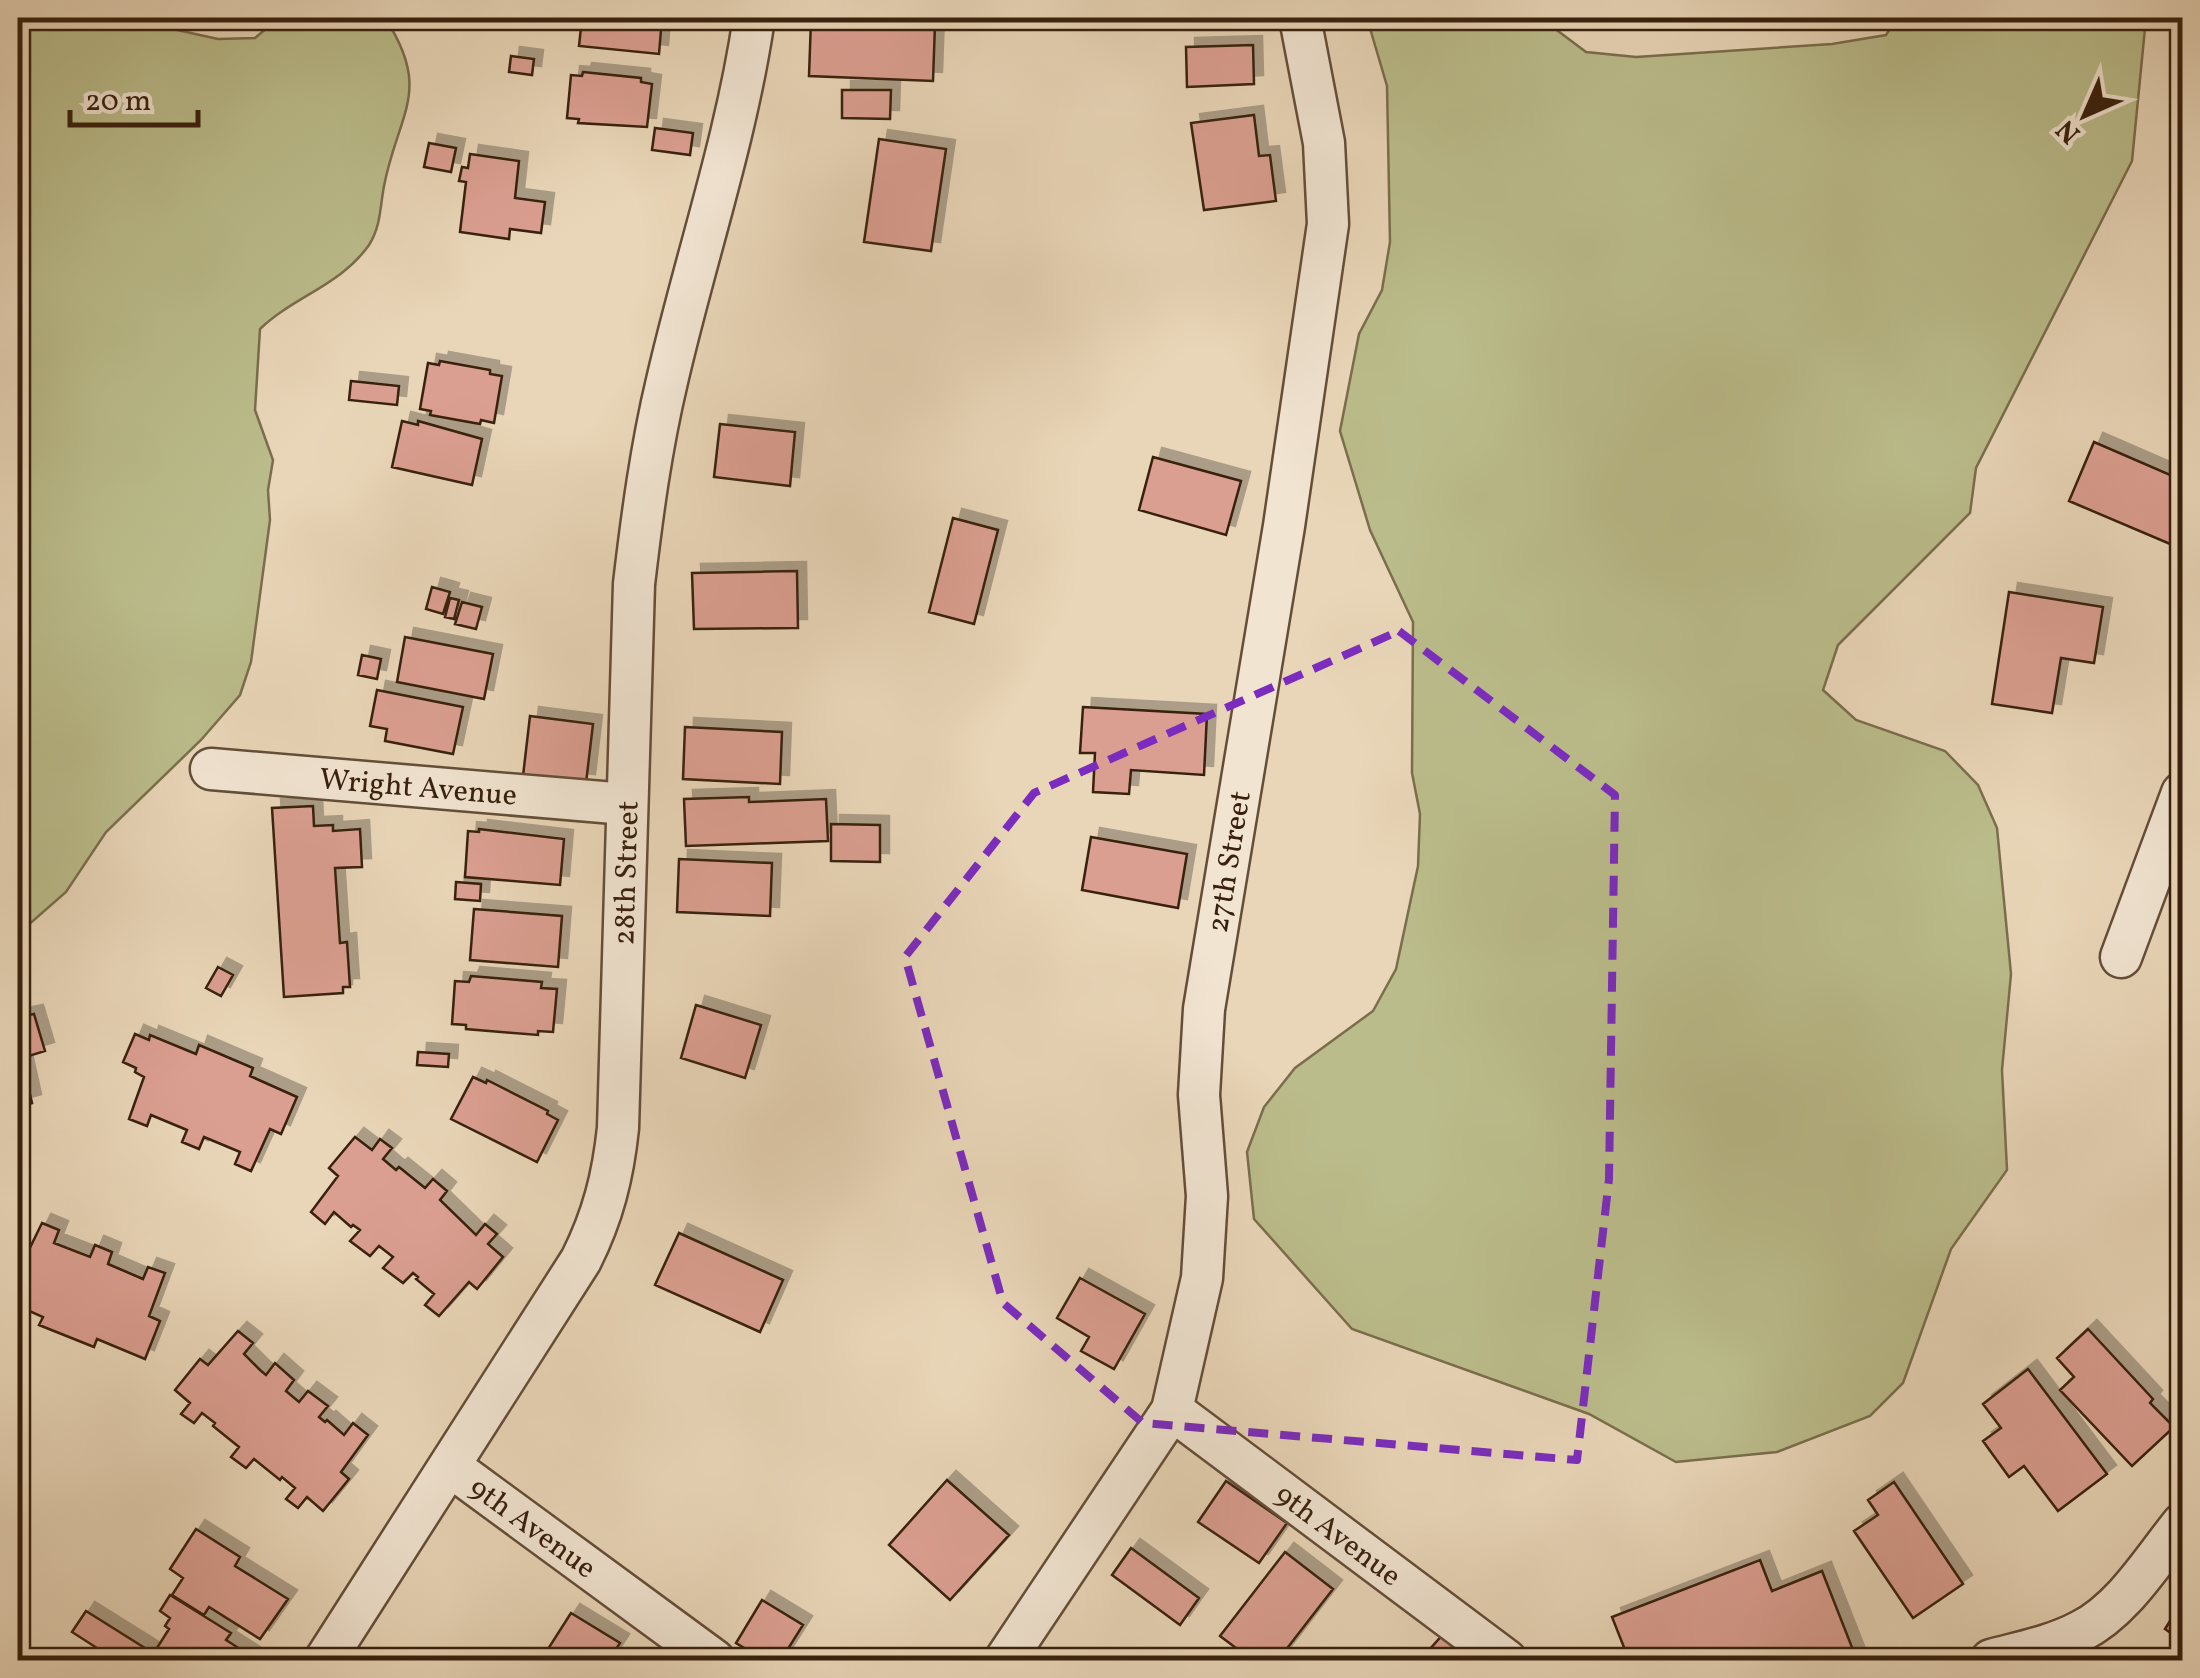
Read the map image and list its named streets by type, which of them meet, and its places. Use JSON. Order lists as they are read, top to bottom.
{
  "streets": {
    "street": [
      "Wright Avenue",
      "27th Street",
      "28th Street",
      "9th Avenue"
    ]
  },
  "crossings": [
    ["Wright Avenue", "28th Street"],
    ["27th Street", "9th Avenue"],
    ["28th Street", "9th Avenue"]
  ],
  "scale_bar": "20 m",
  "north": "bottom left"
}
